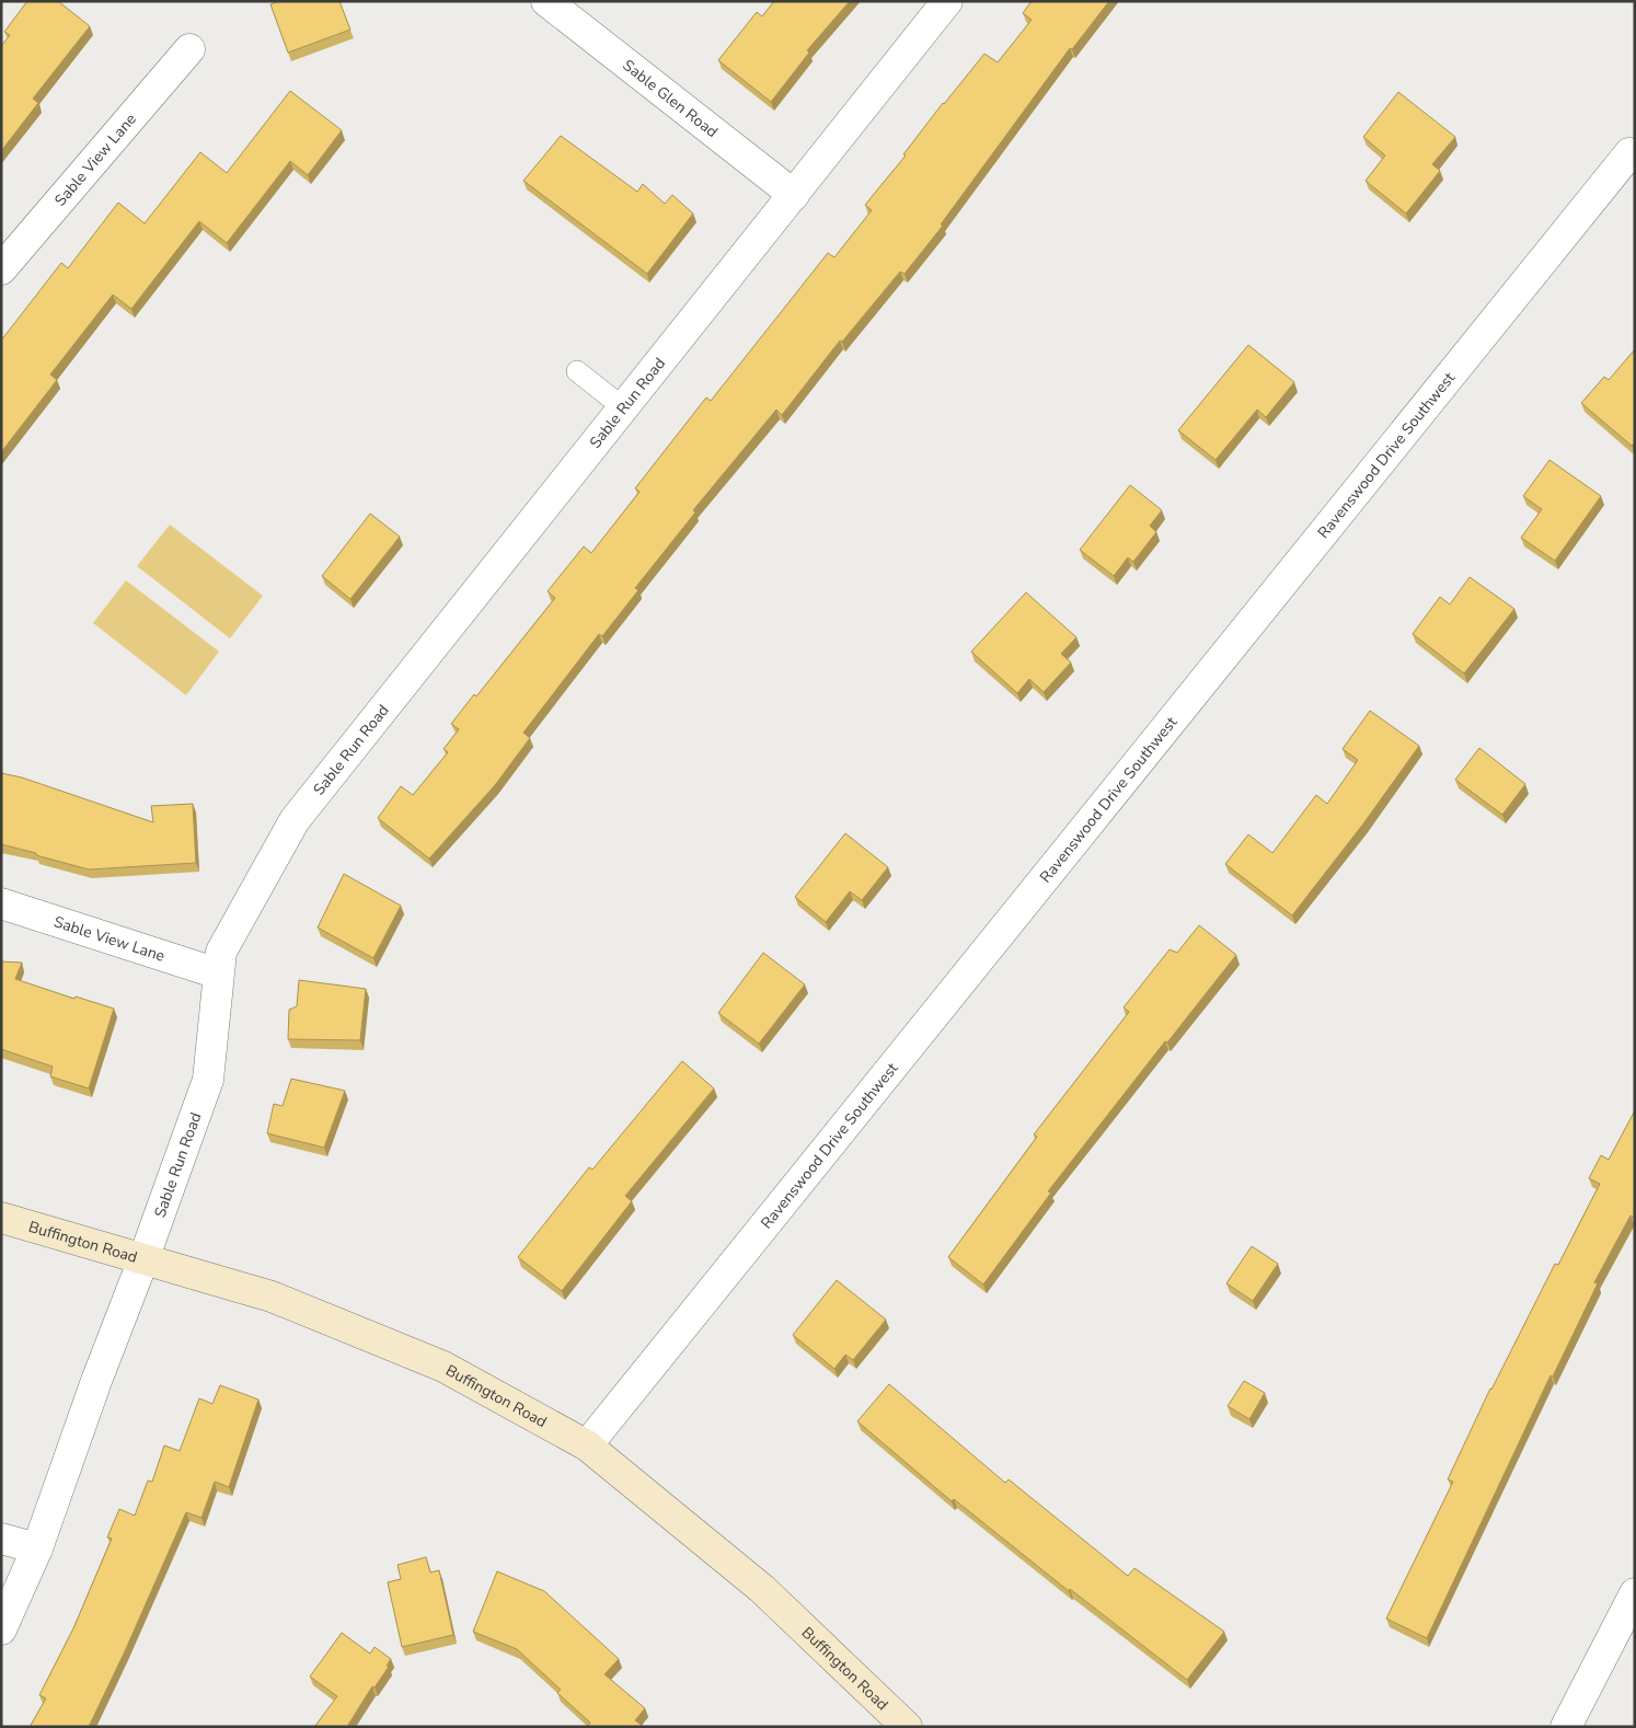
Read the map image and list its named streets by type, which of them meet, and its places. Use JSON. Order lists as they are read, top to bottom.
{
  "streets": {
    "street": [
      "Sable Glen Road",
      "Sable View Lane",
      "Sable Run Road",
      "Ravenswood Drive Southwest",
      "Buffington Road"
    ]
  },
  "crossings": [
    ["Sable Glen Road", "Sable Run Road"],
    ["Sable View Lane", "Sable Run Road"],
    ["Sable Run Road", "Buffington Road"],
    ["Ravenswood Drive Southwest", "Buffington Road"]
  ]
}
